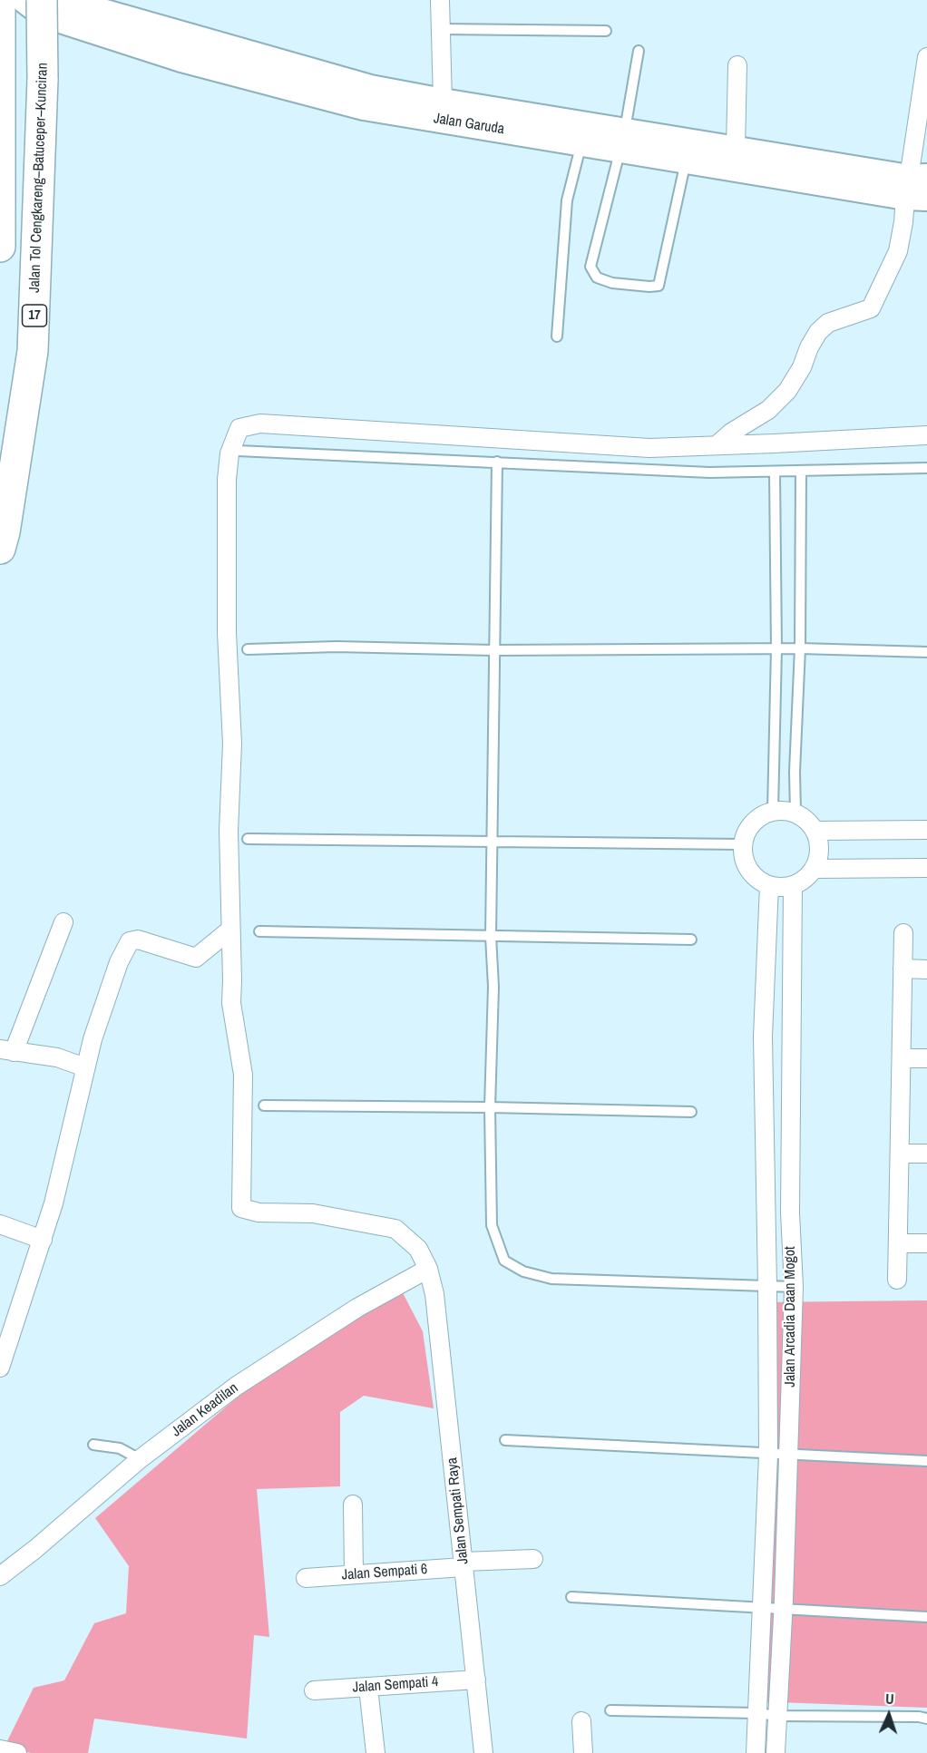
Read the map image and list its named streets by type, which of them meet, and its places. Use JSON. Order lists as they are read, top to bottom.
{
  "streets": {
    "highway": ["Jalan Tol Cengkareng–Batuceper–Kunciran", "17"],
    "main road": ["Jalan Garuda"],
    "street": [
      "Jalan Arcadia Daan Mogot",
      "Jalan Keadilan",
      "Jalan Sempati Raya",
      "Jalan Sempati 6",
      "Jalan Sempati 4"
    ]
  },
  "crossings": [
    ["Jalan Garuda", "Jalan Tol Cengkareng–Batuceper–Kunciran"],
    ["Jalan Keadilan", "Jalan Sempati Raya"],
    ["Jalan Sempati Raya", "Jalan Sempati 6"],
    ["Jalan Sempati Raya", "Jalan Sempati 4"]
  ],
  "north": "top"
}
